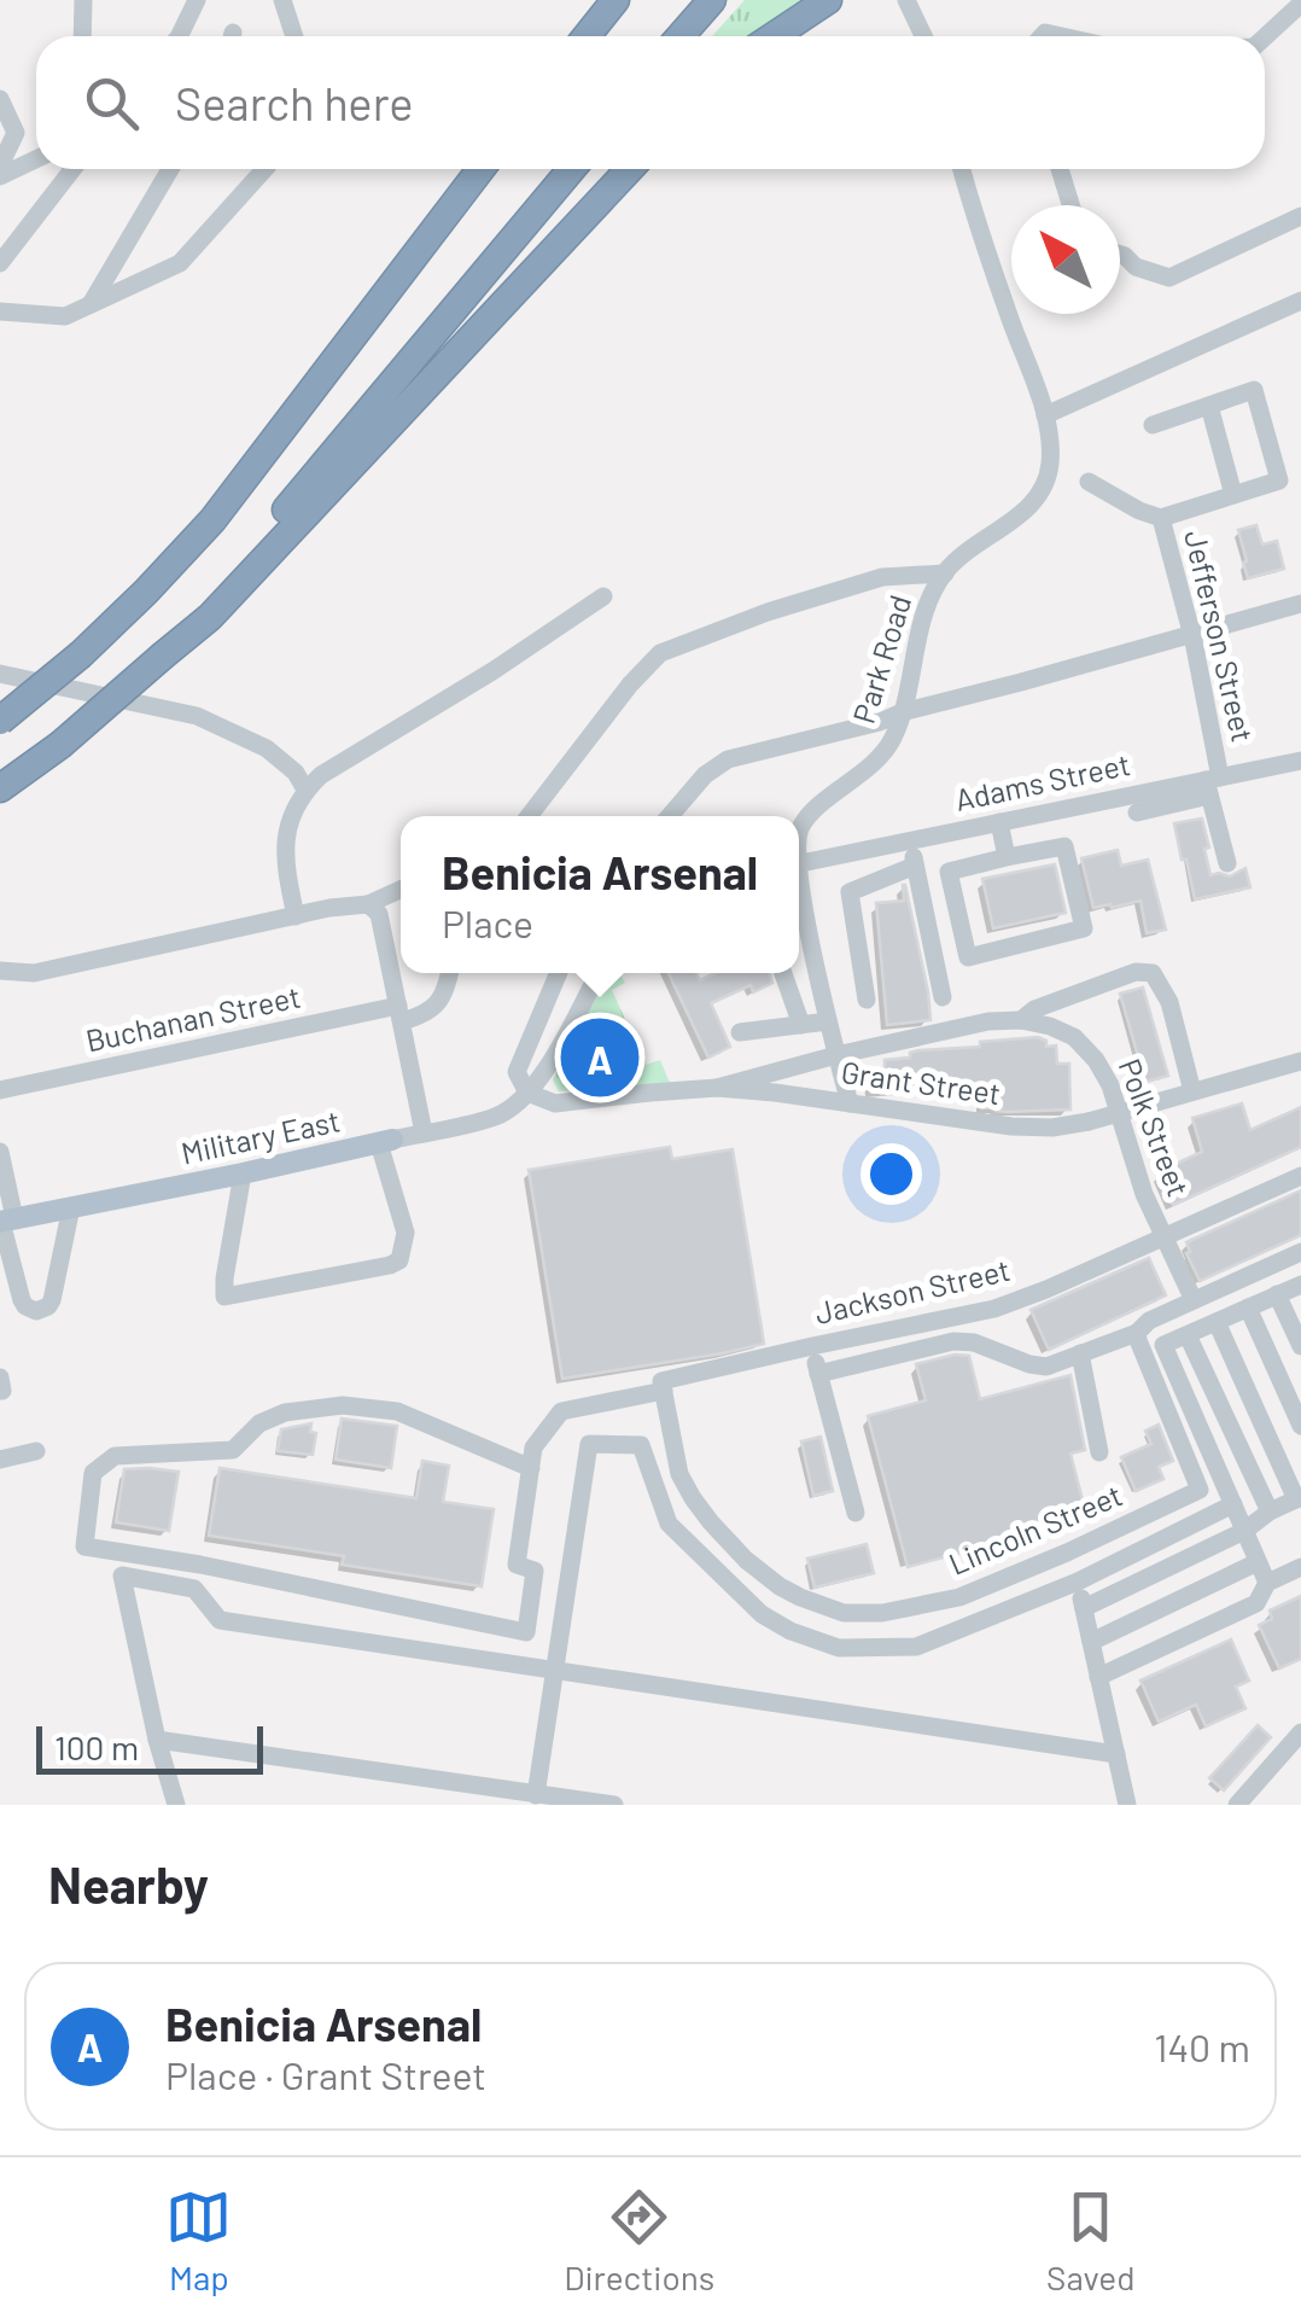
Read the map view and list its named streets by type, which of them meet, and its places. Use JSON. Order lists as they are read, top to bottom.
{
  "streets": {
    "main road": ["Military East"],
    "street": [
      "Jefferson Street",
      "Park Road",
      "Adams Street",
      "Buchanan Street",
      "Grant Street",
      "Polk Street",
      "Jackson Street",
      "Lincoln Street"
    ]
  },
  "crossings": [
    ["Jefferson Street", "Adams Street"],
    ["Grant Street", "Polk Street"],
    ["Grant Street", "Military East"],
    ["Polk Street", "Jackson Street"],
    ["Jackson Street", "Lincoln Street"]
  ],
  "scale_bar": "100 m",
  "north": "top left",
  "page": {
    "search": "Search here",
    "popup": ["Benicia Arsenal", "Place"],
    "pins": "A",
    "scale": "100 m",
    "heading": "Nearby",
    "list": [
      {
        "mark": "A",
        "name": "Benicia Arsenal",
        "note": "Place · Grant Street",
        "value": "140 m"
      }
    ],
    "nav": ["Map", "Directions", "Saved"]
  }
}
